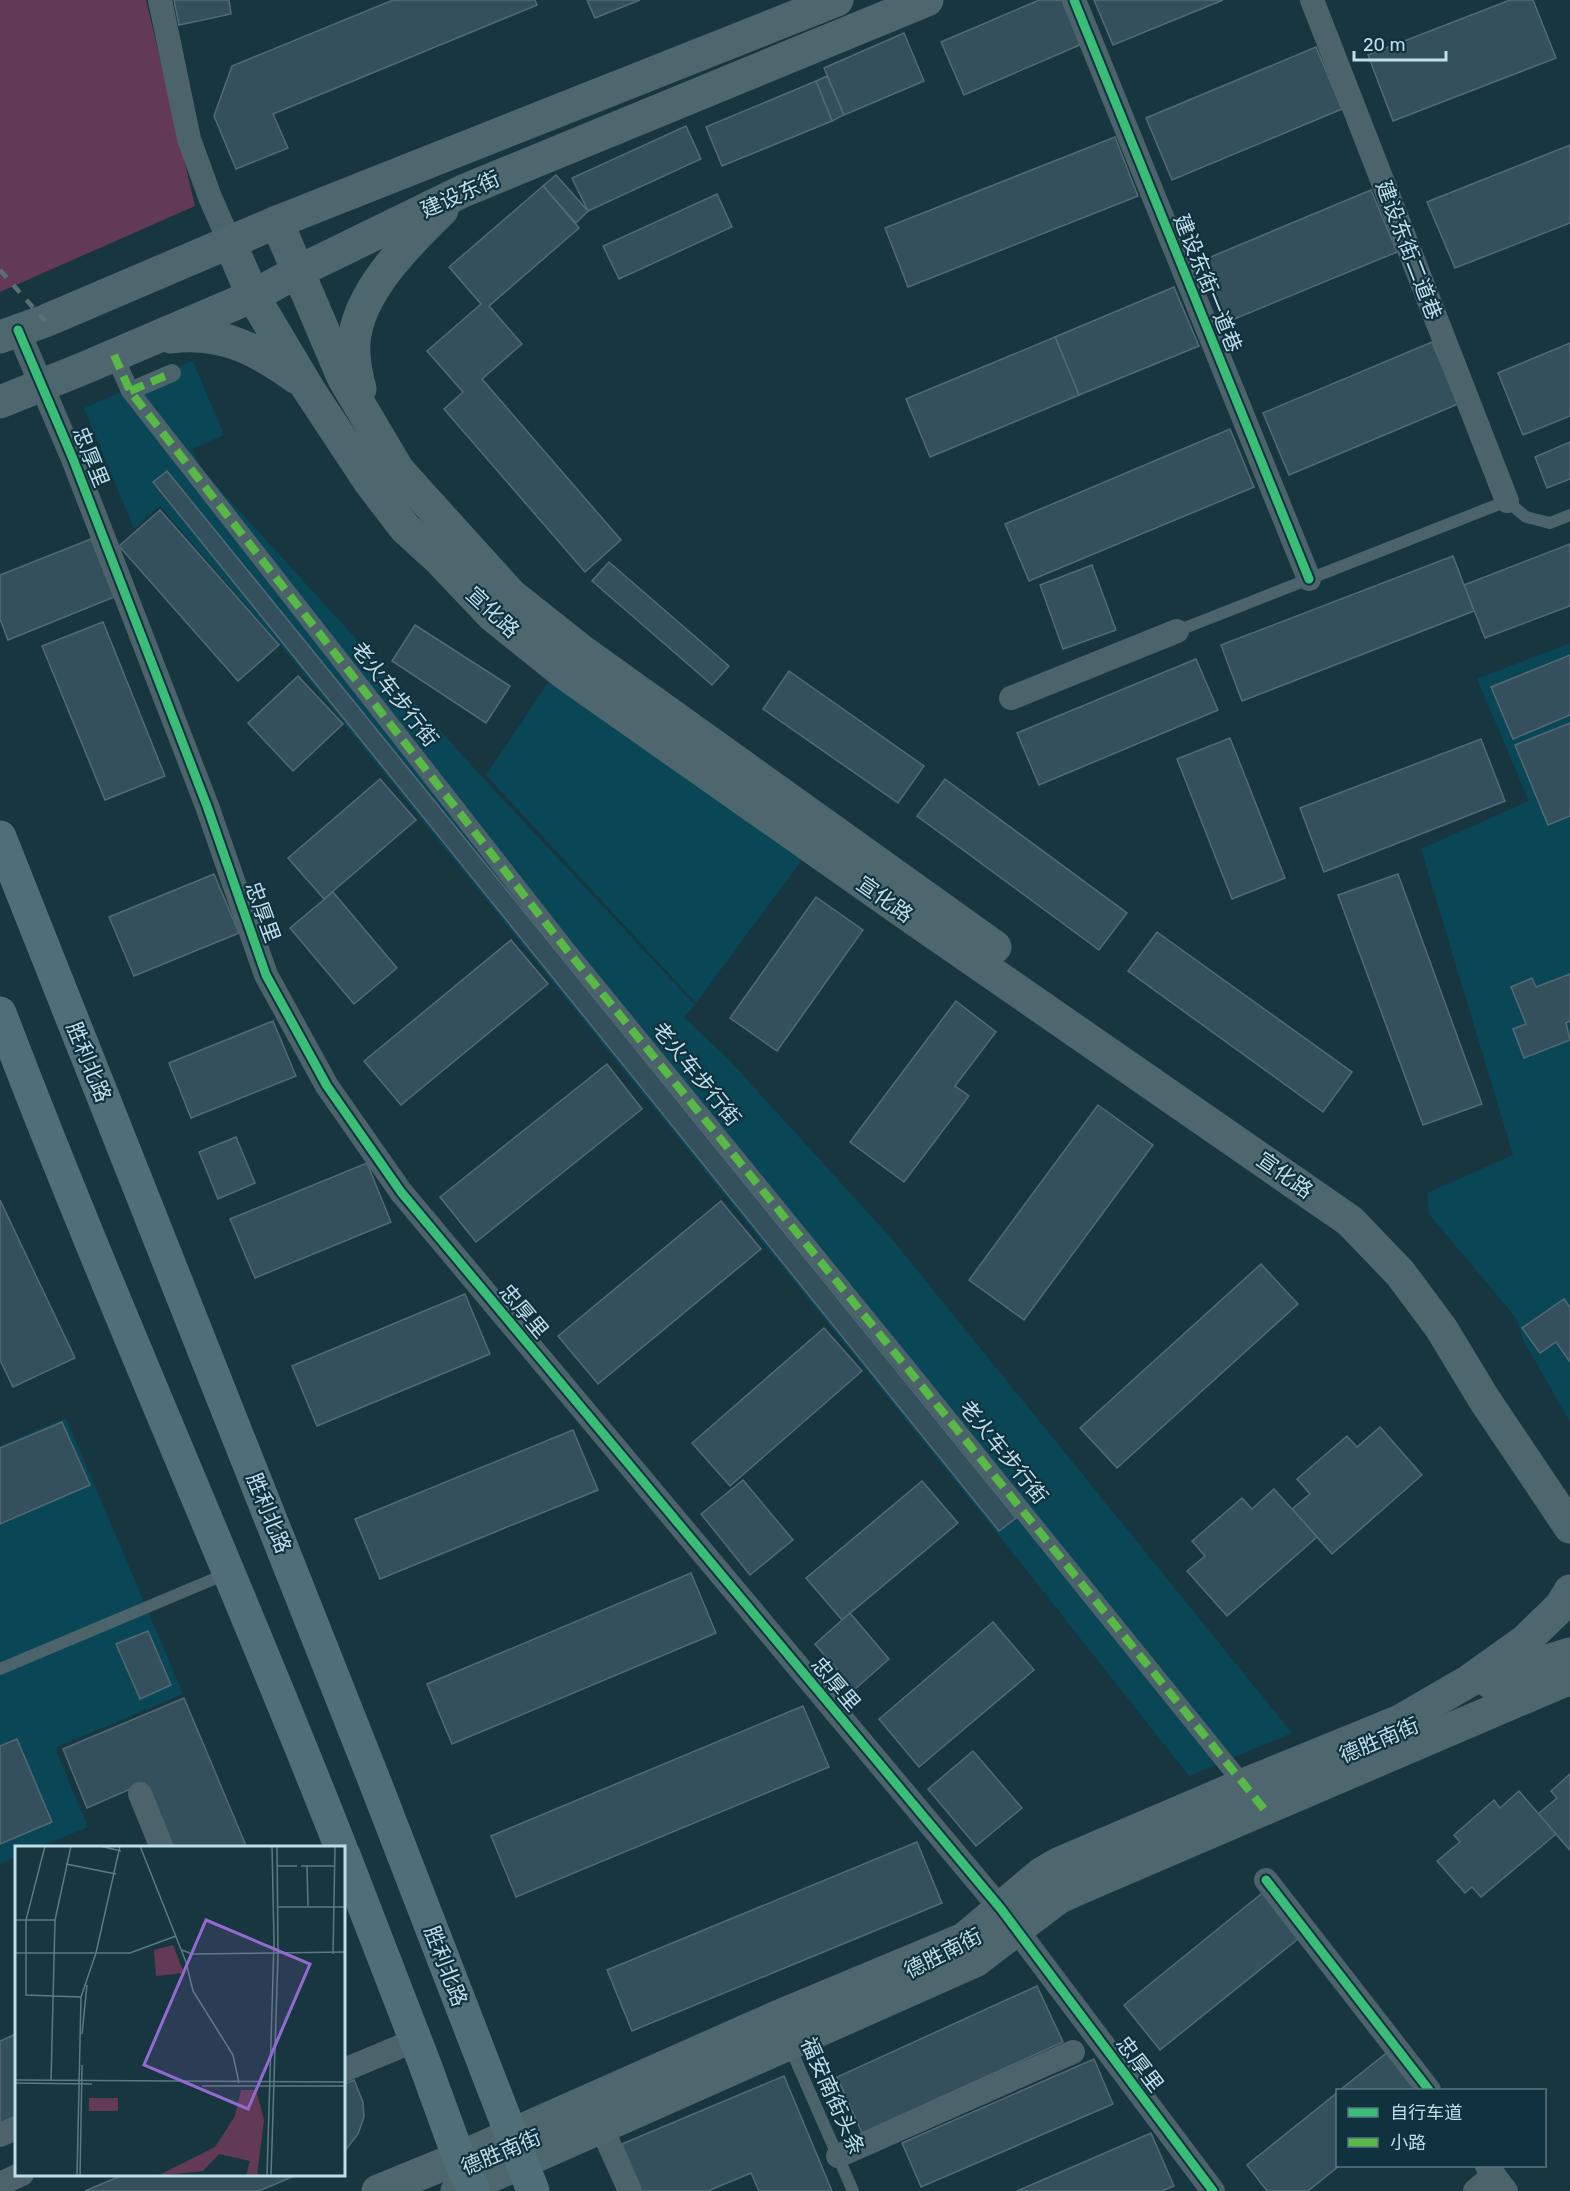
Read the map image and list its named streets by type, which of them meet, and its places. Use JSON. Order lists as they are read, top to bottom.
{
  "streets": {
    "highway": ["胜利北路"],
    "main road": ["建设东街", "宣化路", "德胜南街"],
    "street": [
      "建设东街二道巷",
      "建设东街一道巷",
      "忠厚里",
      "老火车步行街"
    ],
    "lane": ["福安南街头条"]
  },
  "crossings": [
    ["建设东街", "忠厚里"],
    ["建设东街", "宣化路"],
    ["建设东街", "老火车步行街"],
    ["忠厚里", "德胜南街"],
    ["老火车步行街", "德胜南街"],
    ["胜利北路", "德胜南街"],
    ["德胜南街", "福安南街头条"]
  ],
  "legend": ["自行车道", "小路"],
  "scale_bar": "20 m"
}
